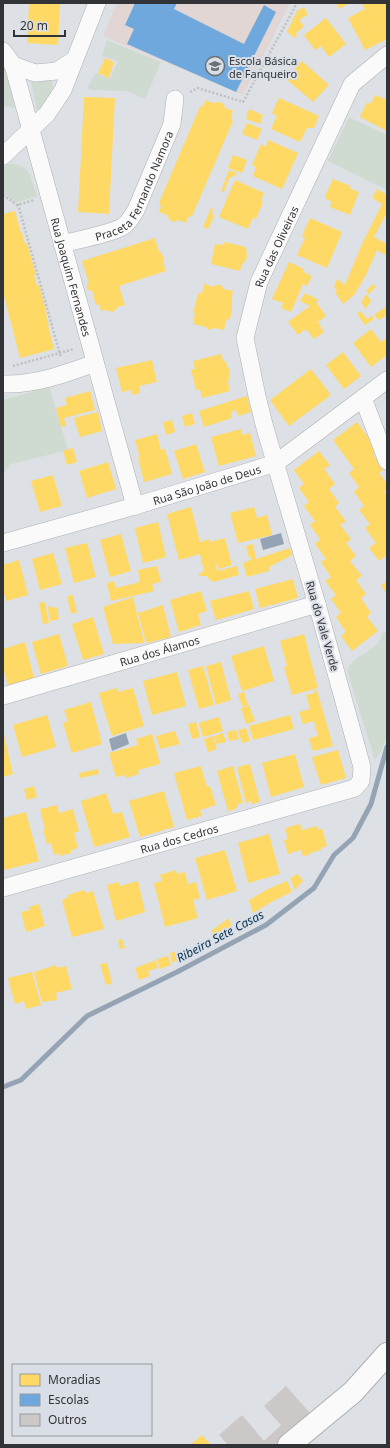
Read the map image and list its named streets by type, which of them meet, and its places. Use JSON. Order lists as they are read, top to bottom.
{
  "streets": {
    "street": [
      "Praceta Fernando Namora",
      "Rua das Oliveiras",
      "Rua Joaquim Fernandes",
      "Rua São João de Deus",
      "Rua do Vale Verde",
      "Rua dos Álamos",
      "Rua dos Cedros"
    ]
  },
  "crossings": [
    ["Praceta Fernando Namora", "Rua Joaquim Fernandes"],
    ["Rua das Oliveiras", "Rua São João de Deus"],
    ["Rua das Oliveiras", "Rua do Vale Verde"],
    ["Rua Joaquim Fernandes", "Rua São João de Deus"],
    ["Rua São João de Deus", "Rua do Vale Verde"],
    ["Rua do Vale Verde", "Rua dos Álamos"],
    ["Rua do Vale Verde", "Rua dos Cedros"]
  ],
  "water": ["Ribeira Sete Casas"],
  "places": {
    "school or university": ["Escola Básica de Fanqueiro"]
  },
  "legend": ["Moradias", "Escolas", "Outros"],
  "scale_bar": "20 m"
}
